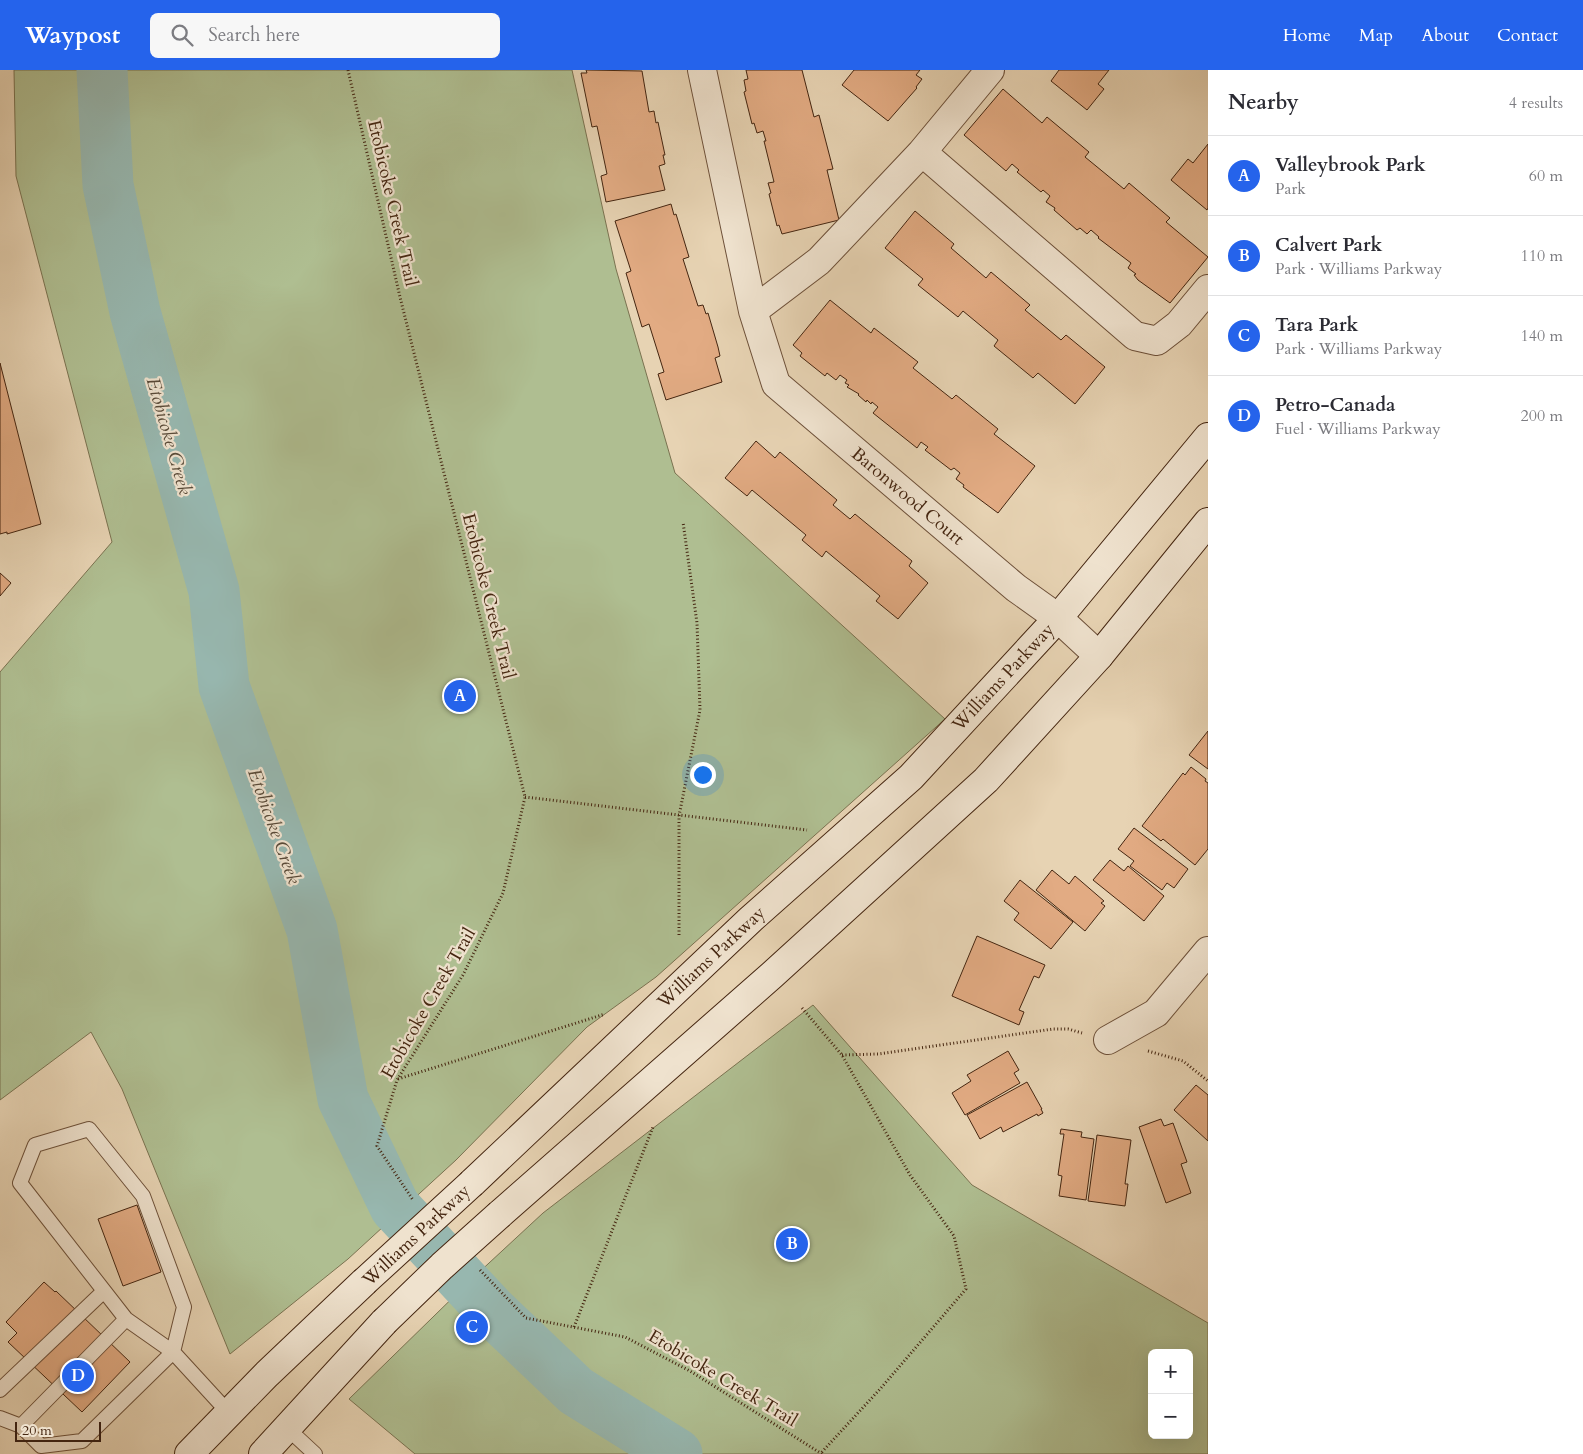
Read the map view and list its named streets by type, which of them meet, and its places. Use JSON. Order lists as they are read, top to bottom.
{
  "streets": {
    "main road": ["Baronwood Court", "Williams Parkway"],
    "path": ["Etobicoke Creek Trail"]
  },
  "crossings": [
    ["Baronwood Court", "Williams Parkway"]
  ],
  "water": ["Etobicoke Creek"],
  "scale_bar": "20 m",
  "page": {
    "header": "Waypost",
    "search": "Search here",
    "nav": [
      "Home",
      "Map",
      "About",
      "Contact"
    ],
    "heading": ["Nearby", "4 results"],
    "list": [
      {
        "mark": "A",
        "name": "Valleybrook Park",
        "note": "Park",
        "value": "60 m"
      },
      {
        "mark": "B",
        "name": "Calvert Park",
        "note": "Park · Williams Parkway",
        "value": "110 m"
      },
      {
        "mark": "C",
        "name": "Tara Park",
        "note": "Park · Williams Parkway",
        "value": "140 m"
      },
      {
        "mark": "D",
        "name": "Petro-Canada",
        "note": "Fuel · Williams Parkway",
        "value": "200 m"
      }
    ],
    "pins": [
      "A",
      "B",
      "C",
      "D"
    ],
    "map_buttons": ["+", "−"],
    "scale": "20 m"
  }
}
